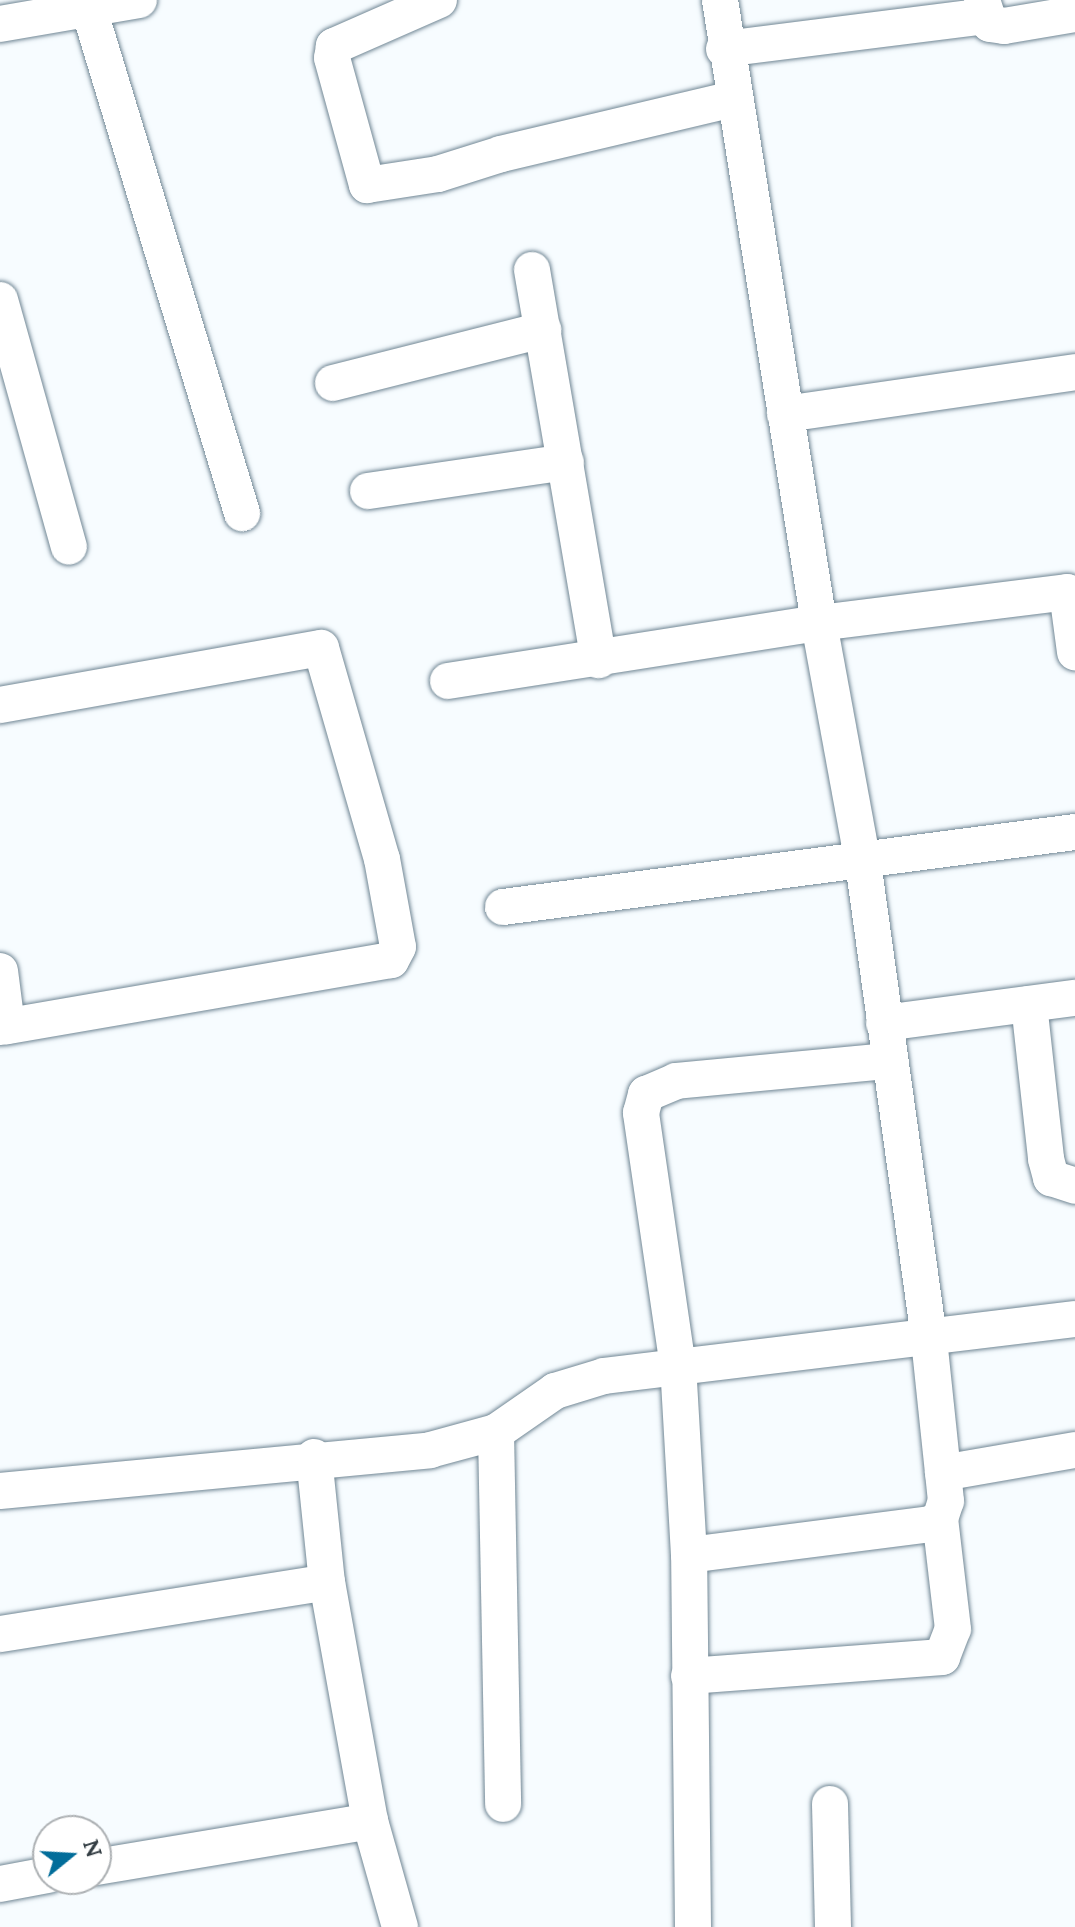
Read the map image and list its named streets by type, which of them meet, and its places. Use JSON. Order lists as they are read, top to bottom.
{
  "north": "right"
}
